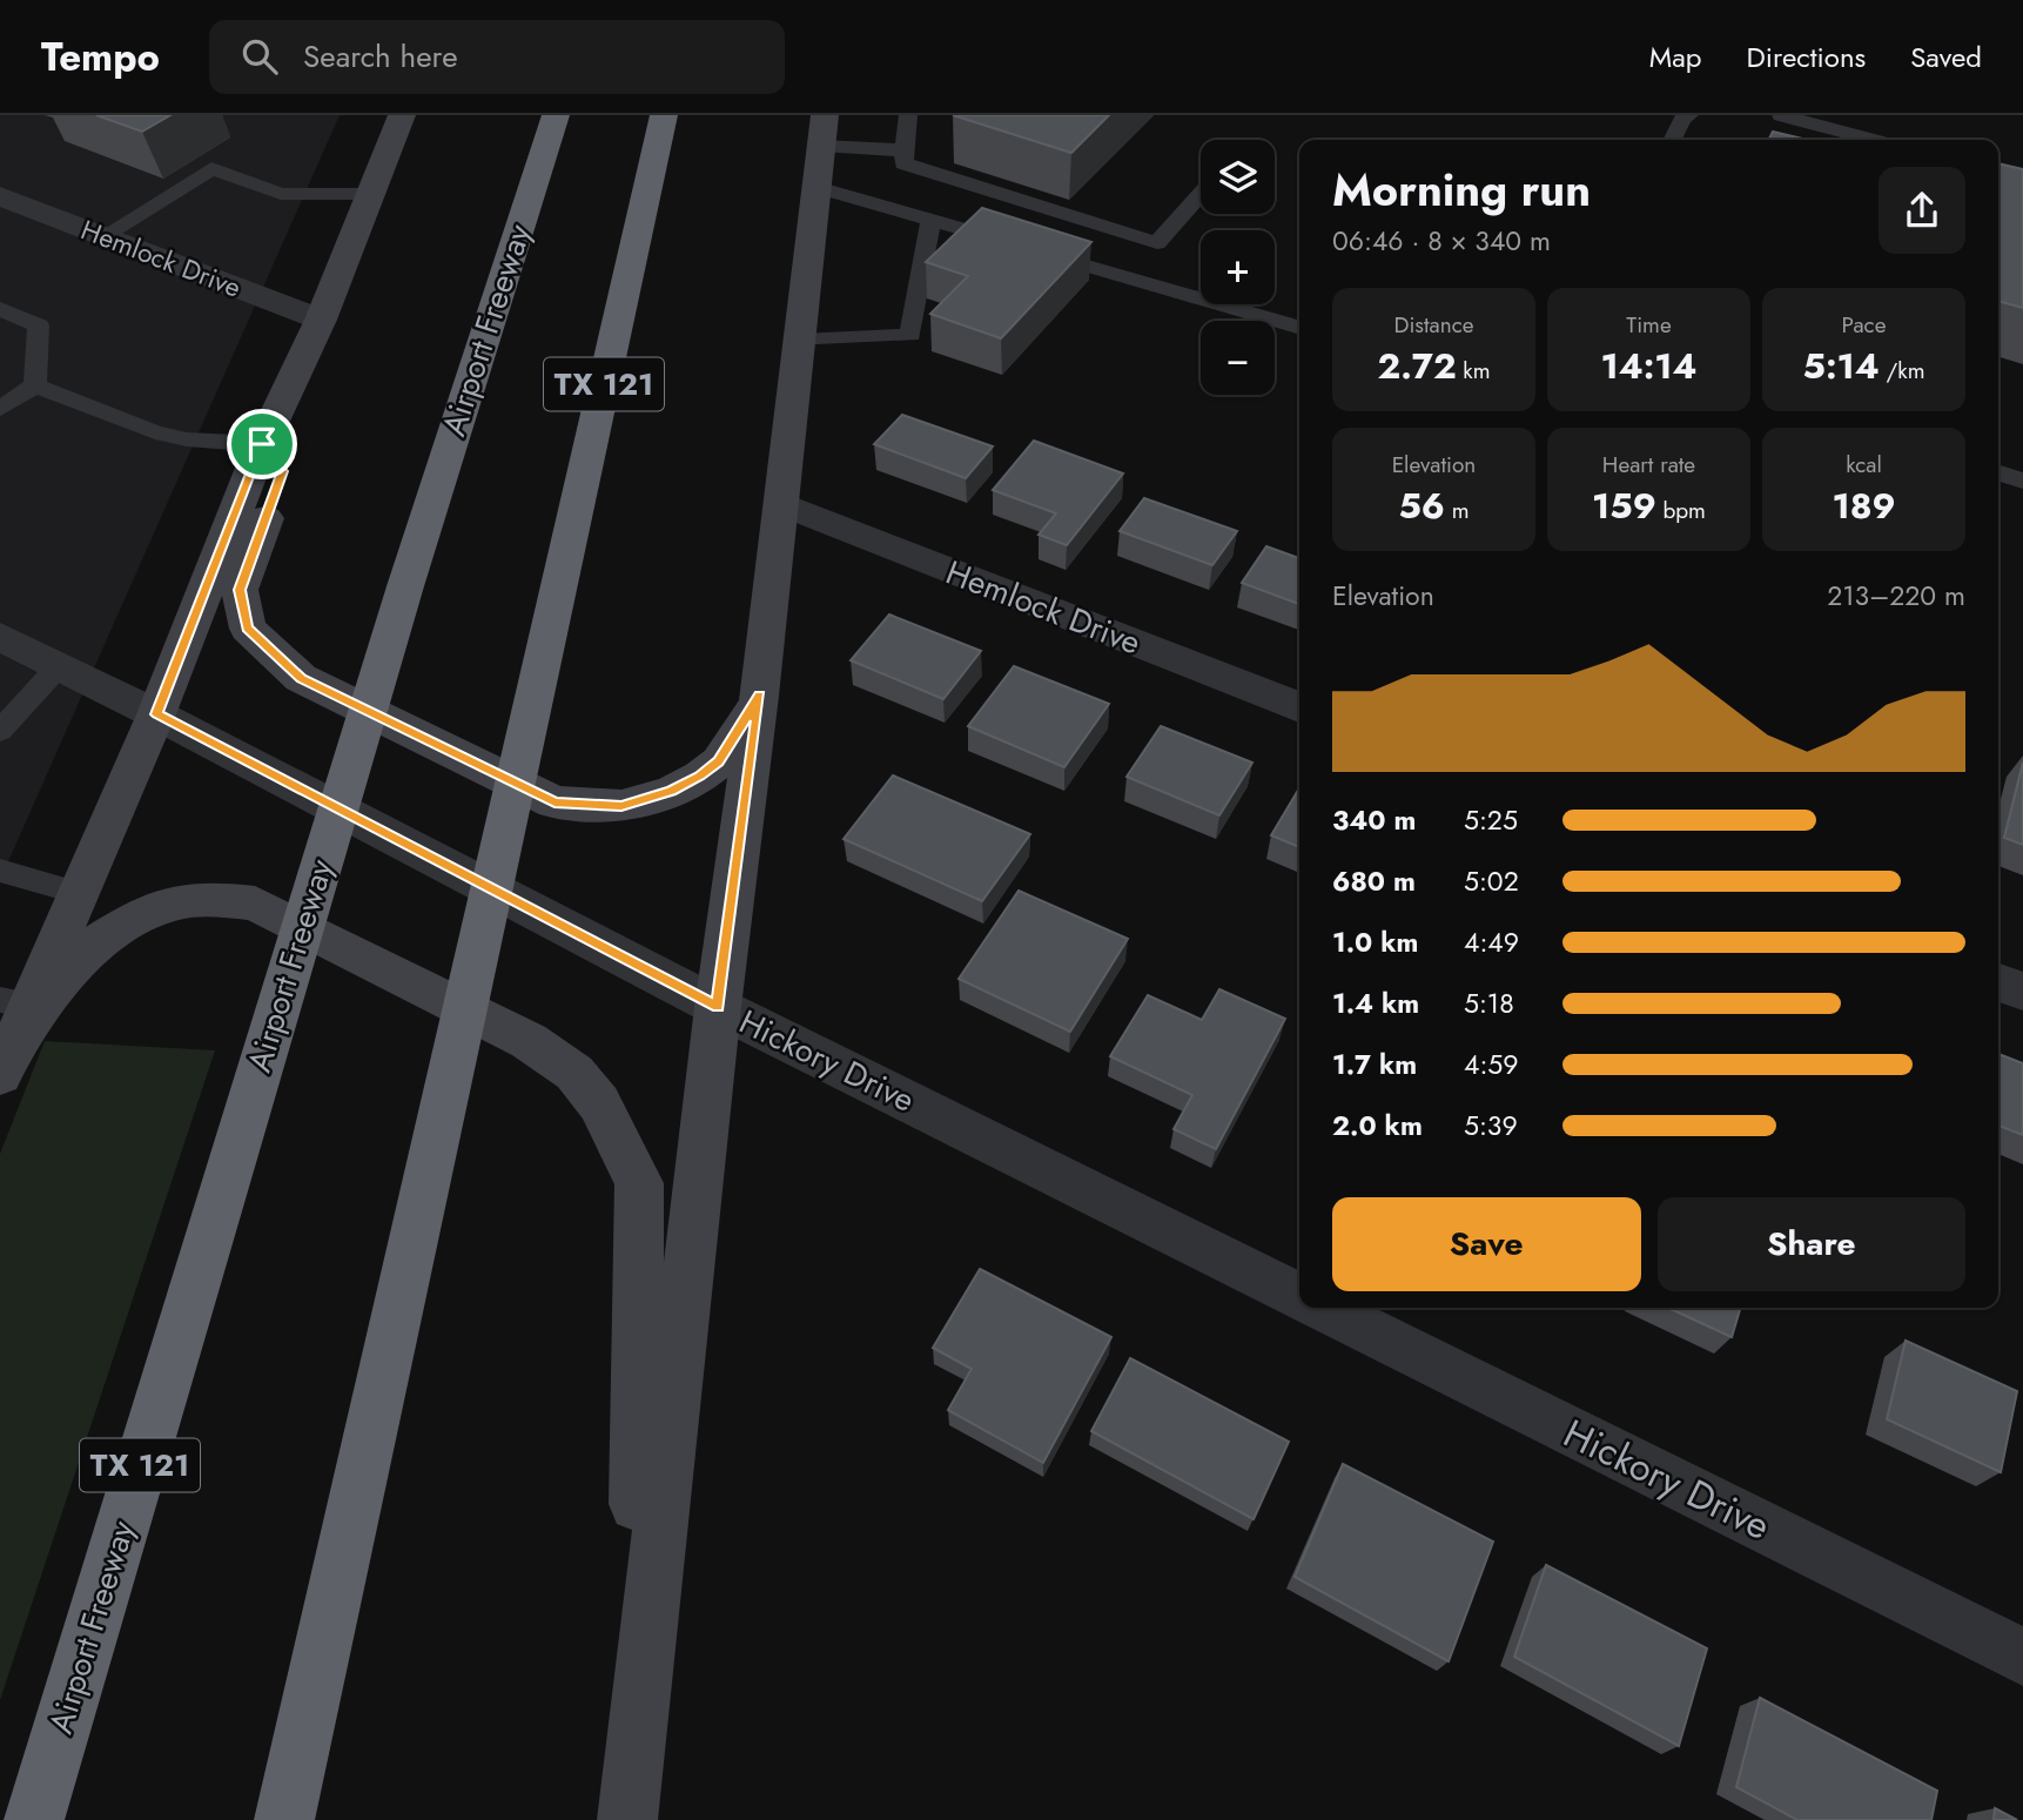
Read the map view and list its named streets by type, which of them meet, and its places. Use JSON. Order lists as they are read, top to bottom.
{
  "streets": {
    "highway": ["Airport Freeway", "TX 121"],
    "street": ["Hemlock Drive", "Hickory Drive"]
  },
  "page": {
    "header": "Tempo",
    "search": "Search here",
    "nav": ["Map", "Directions", "Saved"],
    "map_buttons": ["+", "−"],
    "heading": ["Morning run", "06:46 · 8 × 340 m"],
    "stats": [
      ["Distance", "2.72 km"],
      ["Time", "14:14"],
      ["Pace", "5:14 /km"],
      ["Elevation", "56 m"],
      ["Heart rate", "159 bpm"],
      ["kcal", "189"]
    ],
    "chart": ["Elevation", "213–220 m"],
    "list": [
      {
        "name": "340 m",
        "note": "5:25"
      },
      {
        "name": "680 m",
        "note": "5:02"
      },
      {
        "name": "1.0 km",
        "note": "4:49"
      },
      {
        "name": "1.4 km",
        "note": "5:18"
      },
      {
        "name": "1.7 km",
        "note": "4:59"
      },
      {
        "name": "2.0 km",
        "note": "5:39"
      }
    ],
    "buttons": ["Save", "Share"]
  }
}
